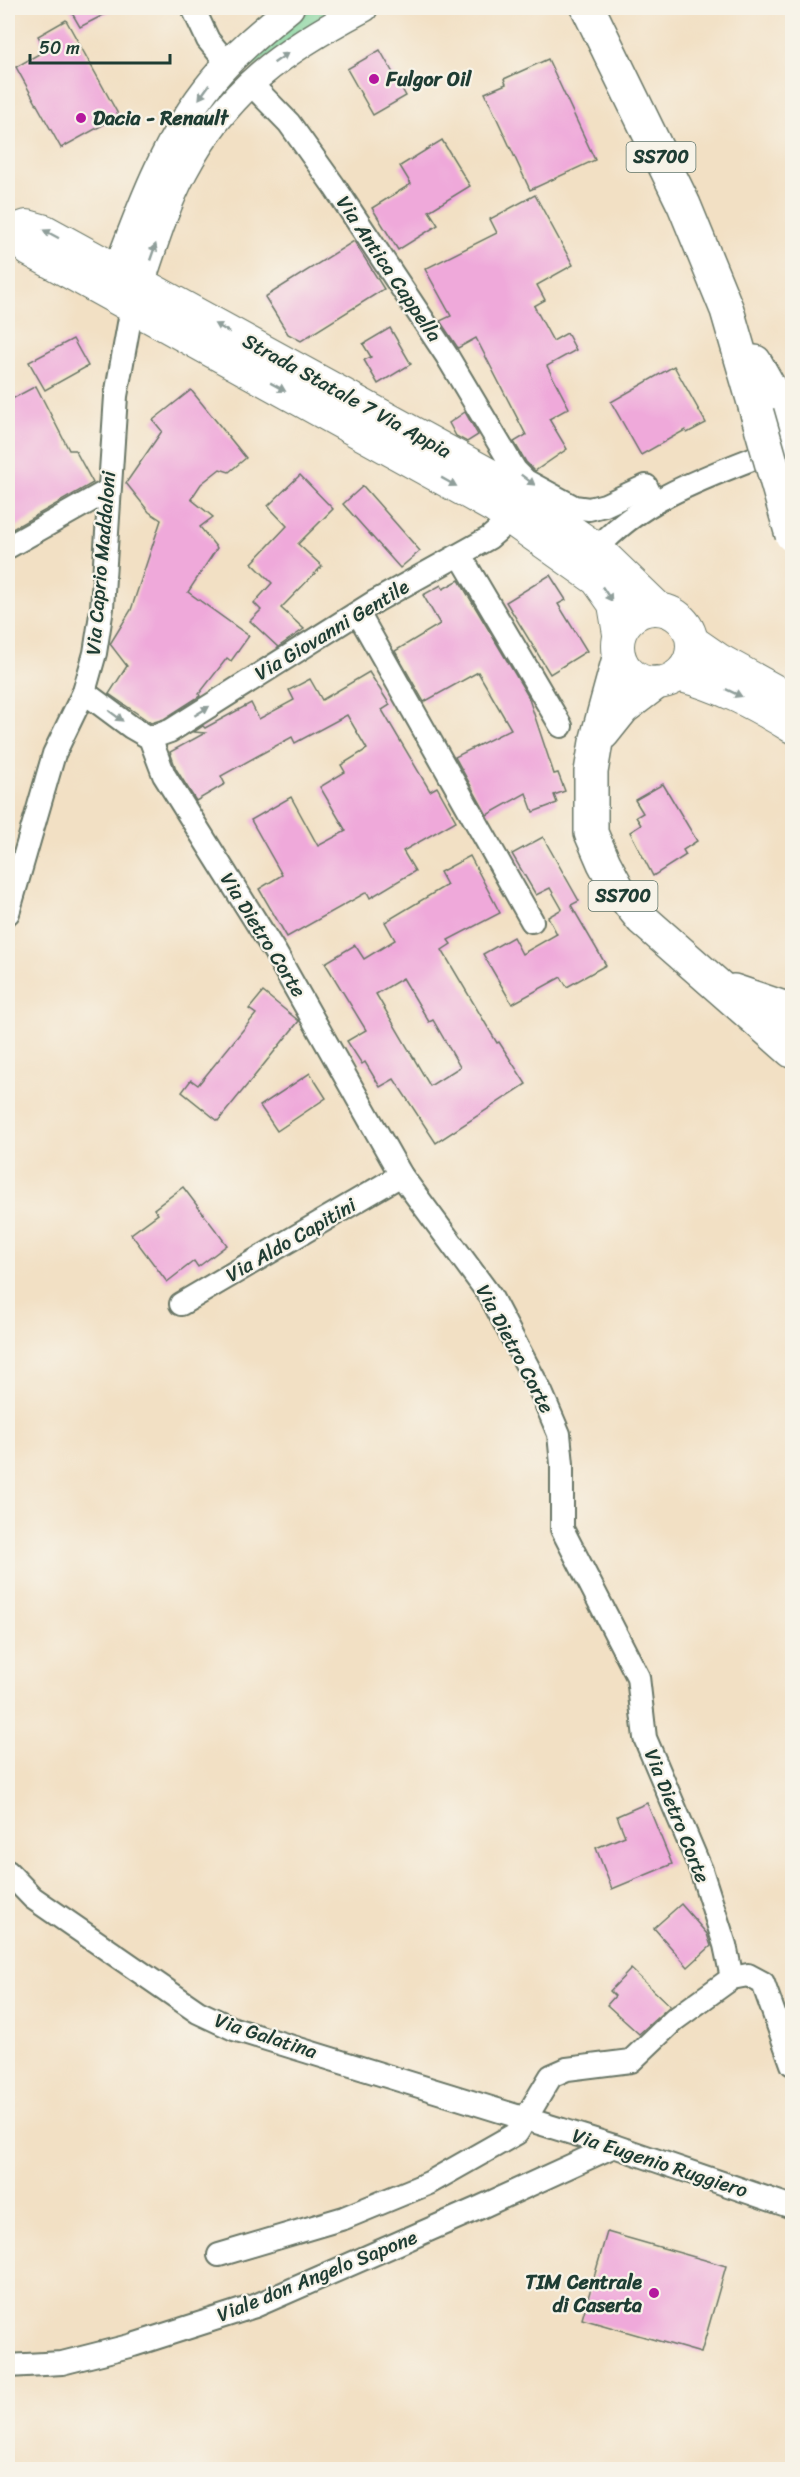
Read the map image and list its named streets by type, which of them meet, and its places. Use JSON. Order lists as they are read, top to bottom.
{
  "streets": {
    "highway": ["SS700"],
    "main road": ["Strada Statale 7 Via Appia"],
    "street": [
      "Via Antica Cappella",
      "Via Caprio Maddaloni",
      "Via Giovanni Gentile",
      "Via Dietro Corte",
      "Via Aldo Capitini",
      "Via Galatina",
      "Via Eugenio Ruggiero",
      "Viale don Angelo Sapone"
    ]
  },
  "crossings": [
    ["SS700", "Strada Statale 7 Via Appia"],
    ["Strada Statale 7 Via Appia", "Via Caprio Maddaloni"],
    ["Strada Statale 7 Via Appia", "Via Giovanni Gentile"],
    ["Via Giovanni Gentile", "Via Dietro Corte"],
    ["Via Dietro Corte", "Via Aldo Capitini"],
    ["Via Galatina", "Via Eugenio Ruggiero"],
    ["Via Eugenio Ruggiero", "Viale don Angelo Sapone"]
  ],
  "one_way": ["Via Giovanni Gentile"],
  "places": ["Fulgor Oil", "Dacia - Renault", "TIM Centrale di Caserta"],
  "scale_bar": "50 m"
}
